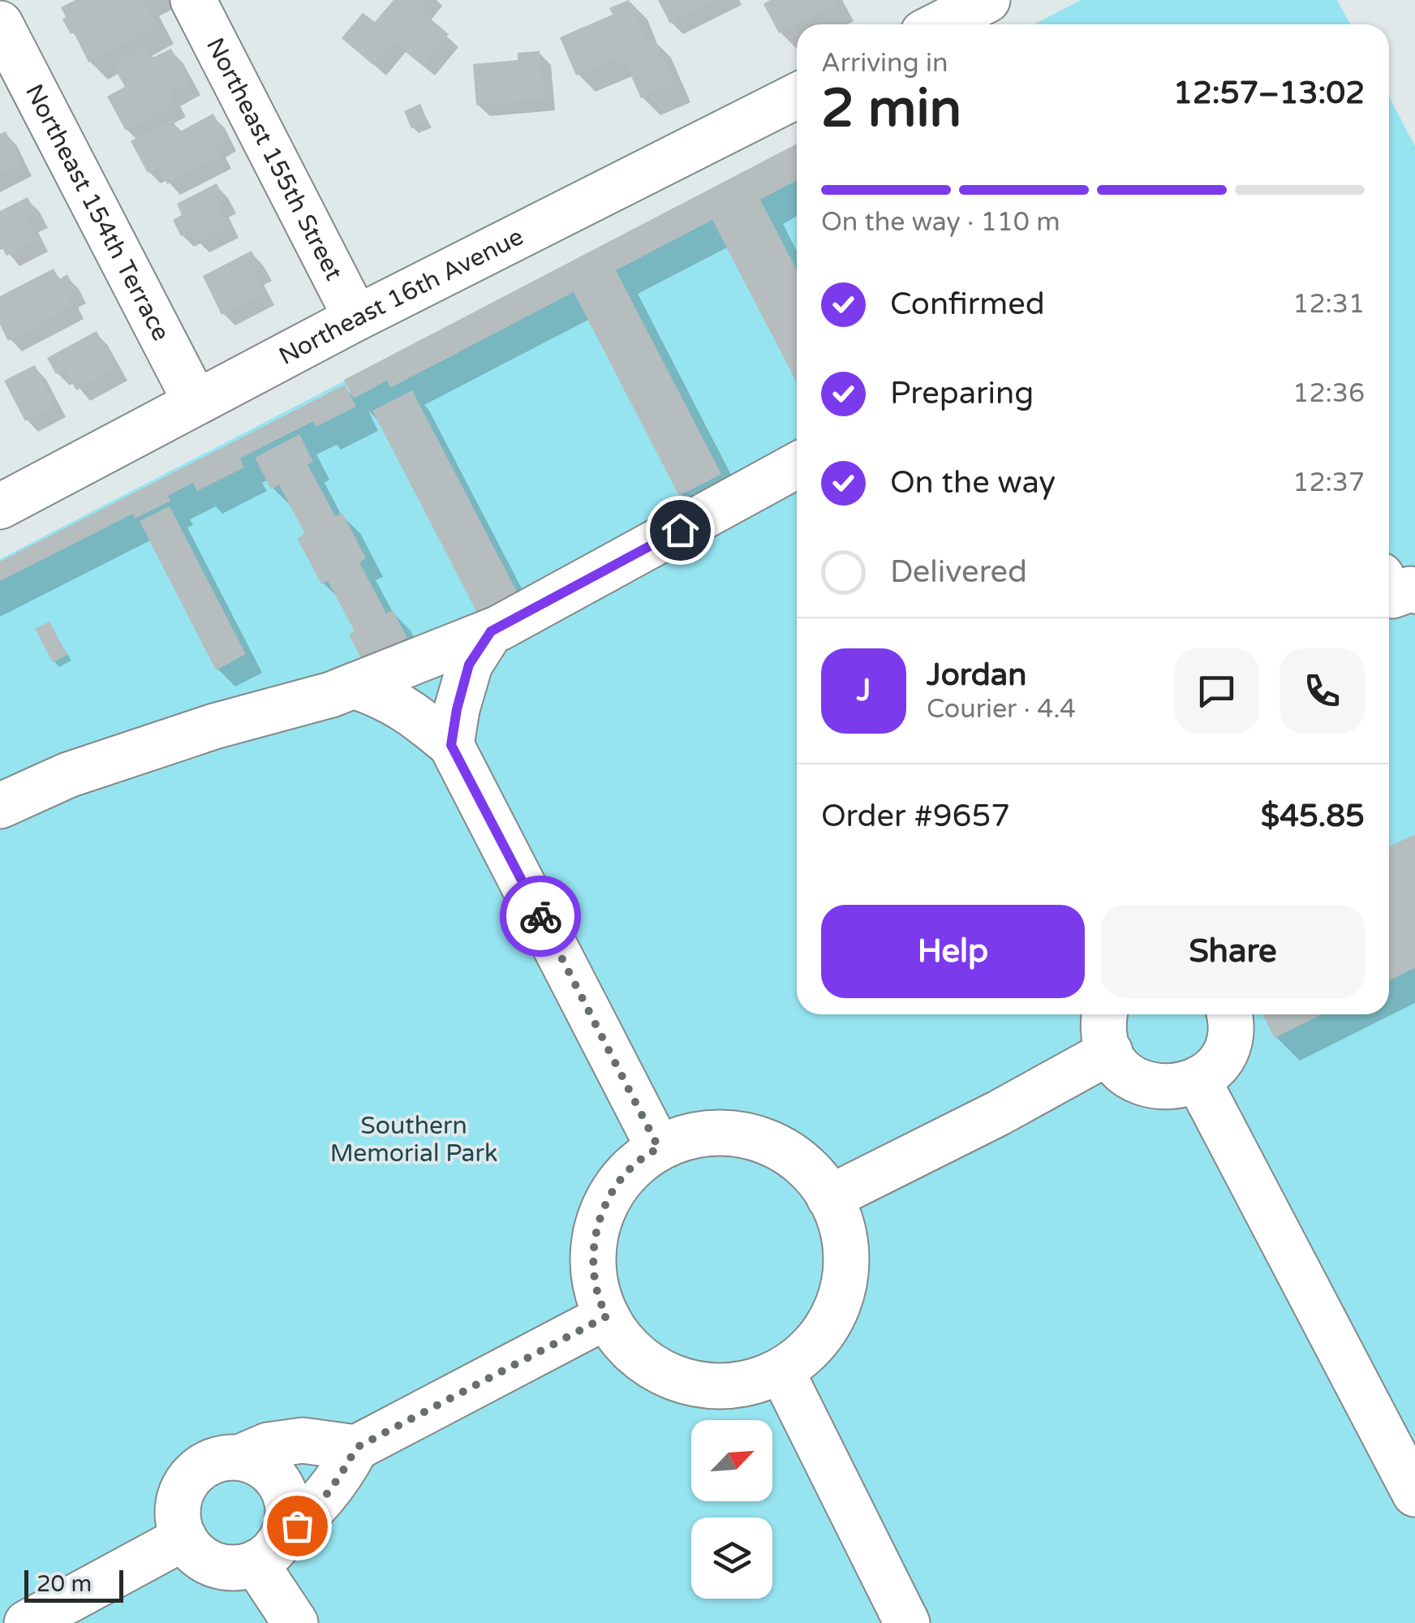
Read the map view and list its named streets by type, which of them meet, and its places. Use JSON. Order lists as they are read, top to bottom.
{
  "streets": {
    "street": ["Northeast 155th Street", "Northeast 154th Terrace", "Northeast 16th Avenue"]
  },
  "crossings": [
    ["Northeast 155th Street", "Northeast 16th Avenue"],
    ["Northeast 154th Terrace", "Northeast 16th Avenue"]
  ],
  "parks": ["Southern Memorial Park"],
  "scale_bar": "20 m",
  "north": "top right",
  "page": {
    "heading": ["2 min", "Arriving in", "12:57–13:02"],
    "panel": [
      "Jordan",
      "Courier · 4.4",
      "Order #9657",
      "$45.85"
    ],
    "bar": "On the way · 110 m",
    "list": [
      ["Confirmed", "12:31"],
      ["Preparing", "12:36"],
      ["On the way", "12:37"],
      "Delivered"
    ],
    "round": "J",
    "buttons": ["Help", "Share"],
    "scale": "20 m"
  }
}
